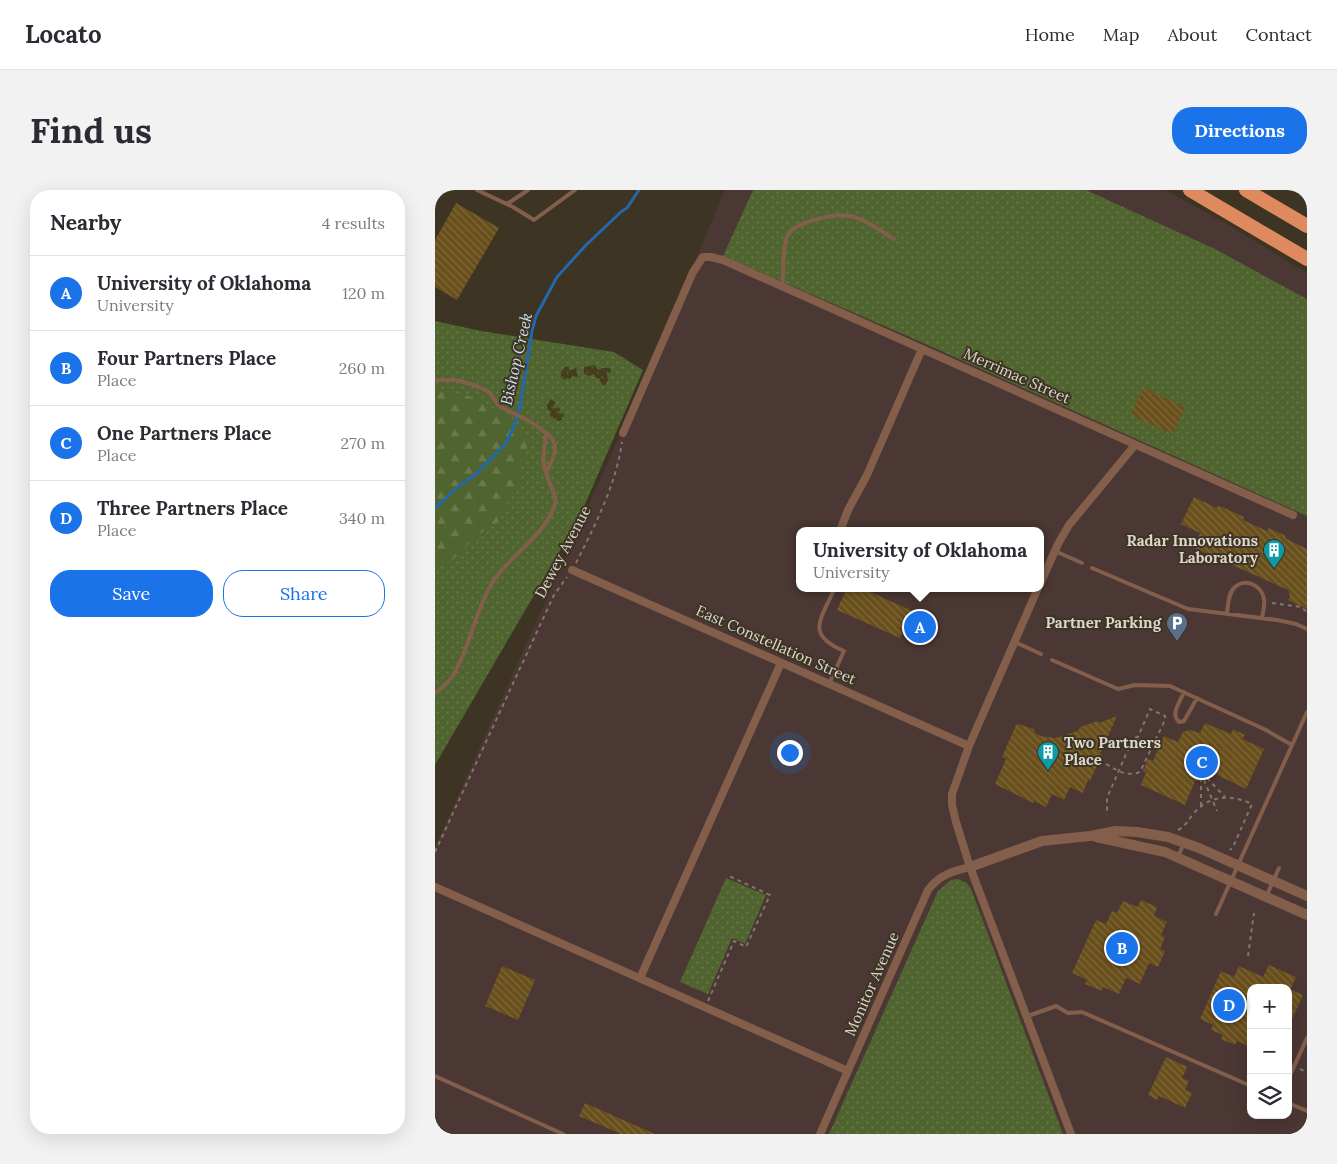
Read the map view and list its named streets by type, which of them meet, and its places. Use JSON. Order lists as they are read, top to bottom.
{
  "streets": {
    "street": ["Merrimac Street", "East Constellation Street", "Monitor Avenue"],
    "path": ["Dewey Avenue"]
  },
  "crossings": [
    ["Merrimac Street", "Dewey Avenue"],
    ["Dewey Avenue", "East Constellation Street"]
  ],
  "water": ["Bishop Creek"],
  "places": {
    "building": ["Radar Innovations Laboratory", "Two Partners Place"],
    "parking": ["Partner Parking"]
  },
  "page": {
    "header": "Locato",
    "nav": [
      "Home",
      "Map",
      "About",
      "Contact"
    ],
    "buttons": [
      "Directions",
      ["Save", "Share"]
    ],
    "title": "Find us",
    "heading": ["Nearby", "4 results"],
    "list": [
      {
        "mark": "A",
        "name": "University of Oklahoma",
        "note": "University",
        "value": "120 m"
      },
      {
        "mark": "B",
        "name": "Four Partners Place",
        "note": "Place",
        "value": "260 m"
      },
      {
        "mark": "C",
        "name": "One Partners Place",
        "note": "Place",
        "value": "270 m"
      },
      {
        "mark": "D",
        "name": "Three Partners Place",
        "note": "Place",
        "value": "340 m"
      }
    ],
    "popup": ["University of Oklahoma", "University"],
    "pins": [
      "A",
      "C",
      "B",
      "D"
    ],
    "map_buttons": ["+", "−"]
  }
}
